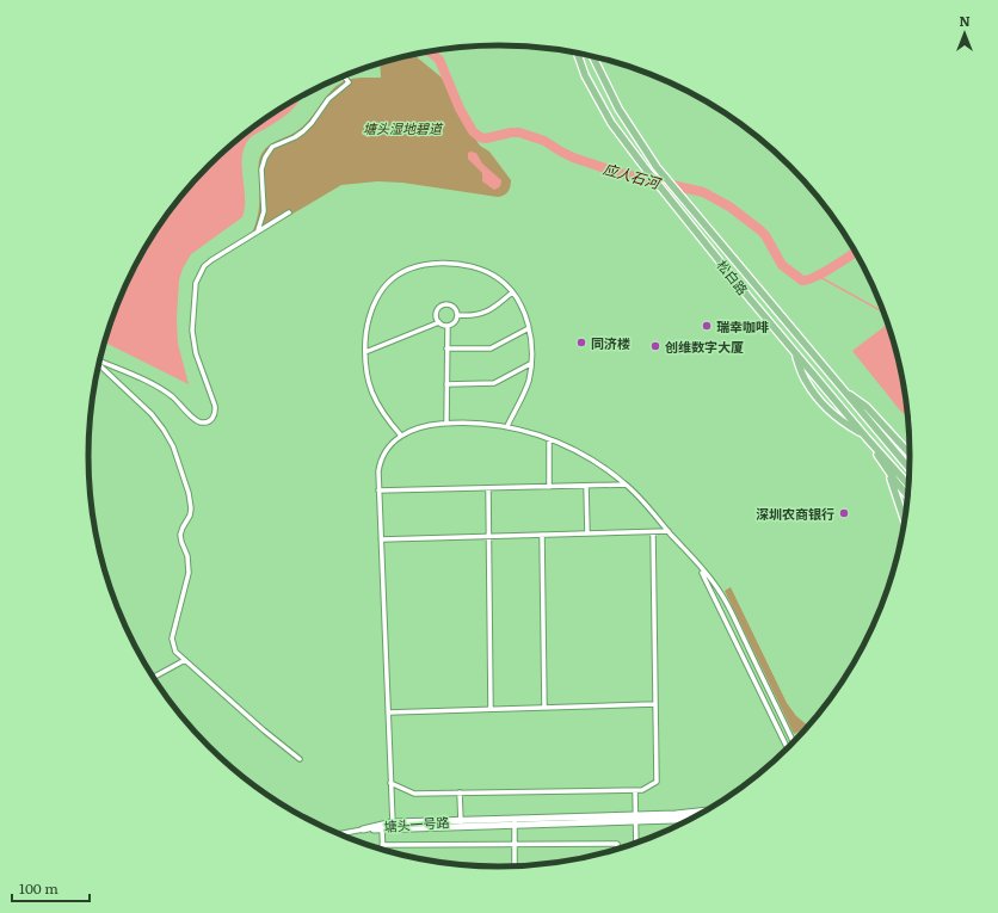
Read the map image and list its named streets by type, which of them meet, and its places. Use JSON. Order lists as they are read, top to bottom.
{
  "streets": {
    "main road": ["松白路"],
    "street": ["塘头一号路"]
  },
  "water": ["应人石河"],
  "parks": ["塘头湿地碧道"],
  "places": [
    "瑞幸咖啡",
    "同济楼",
    "创维数字大厦",
    "深圳农商银行"
  ],
  "scale_bar": "100 m",
  "north": "top"
}
